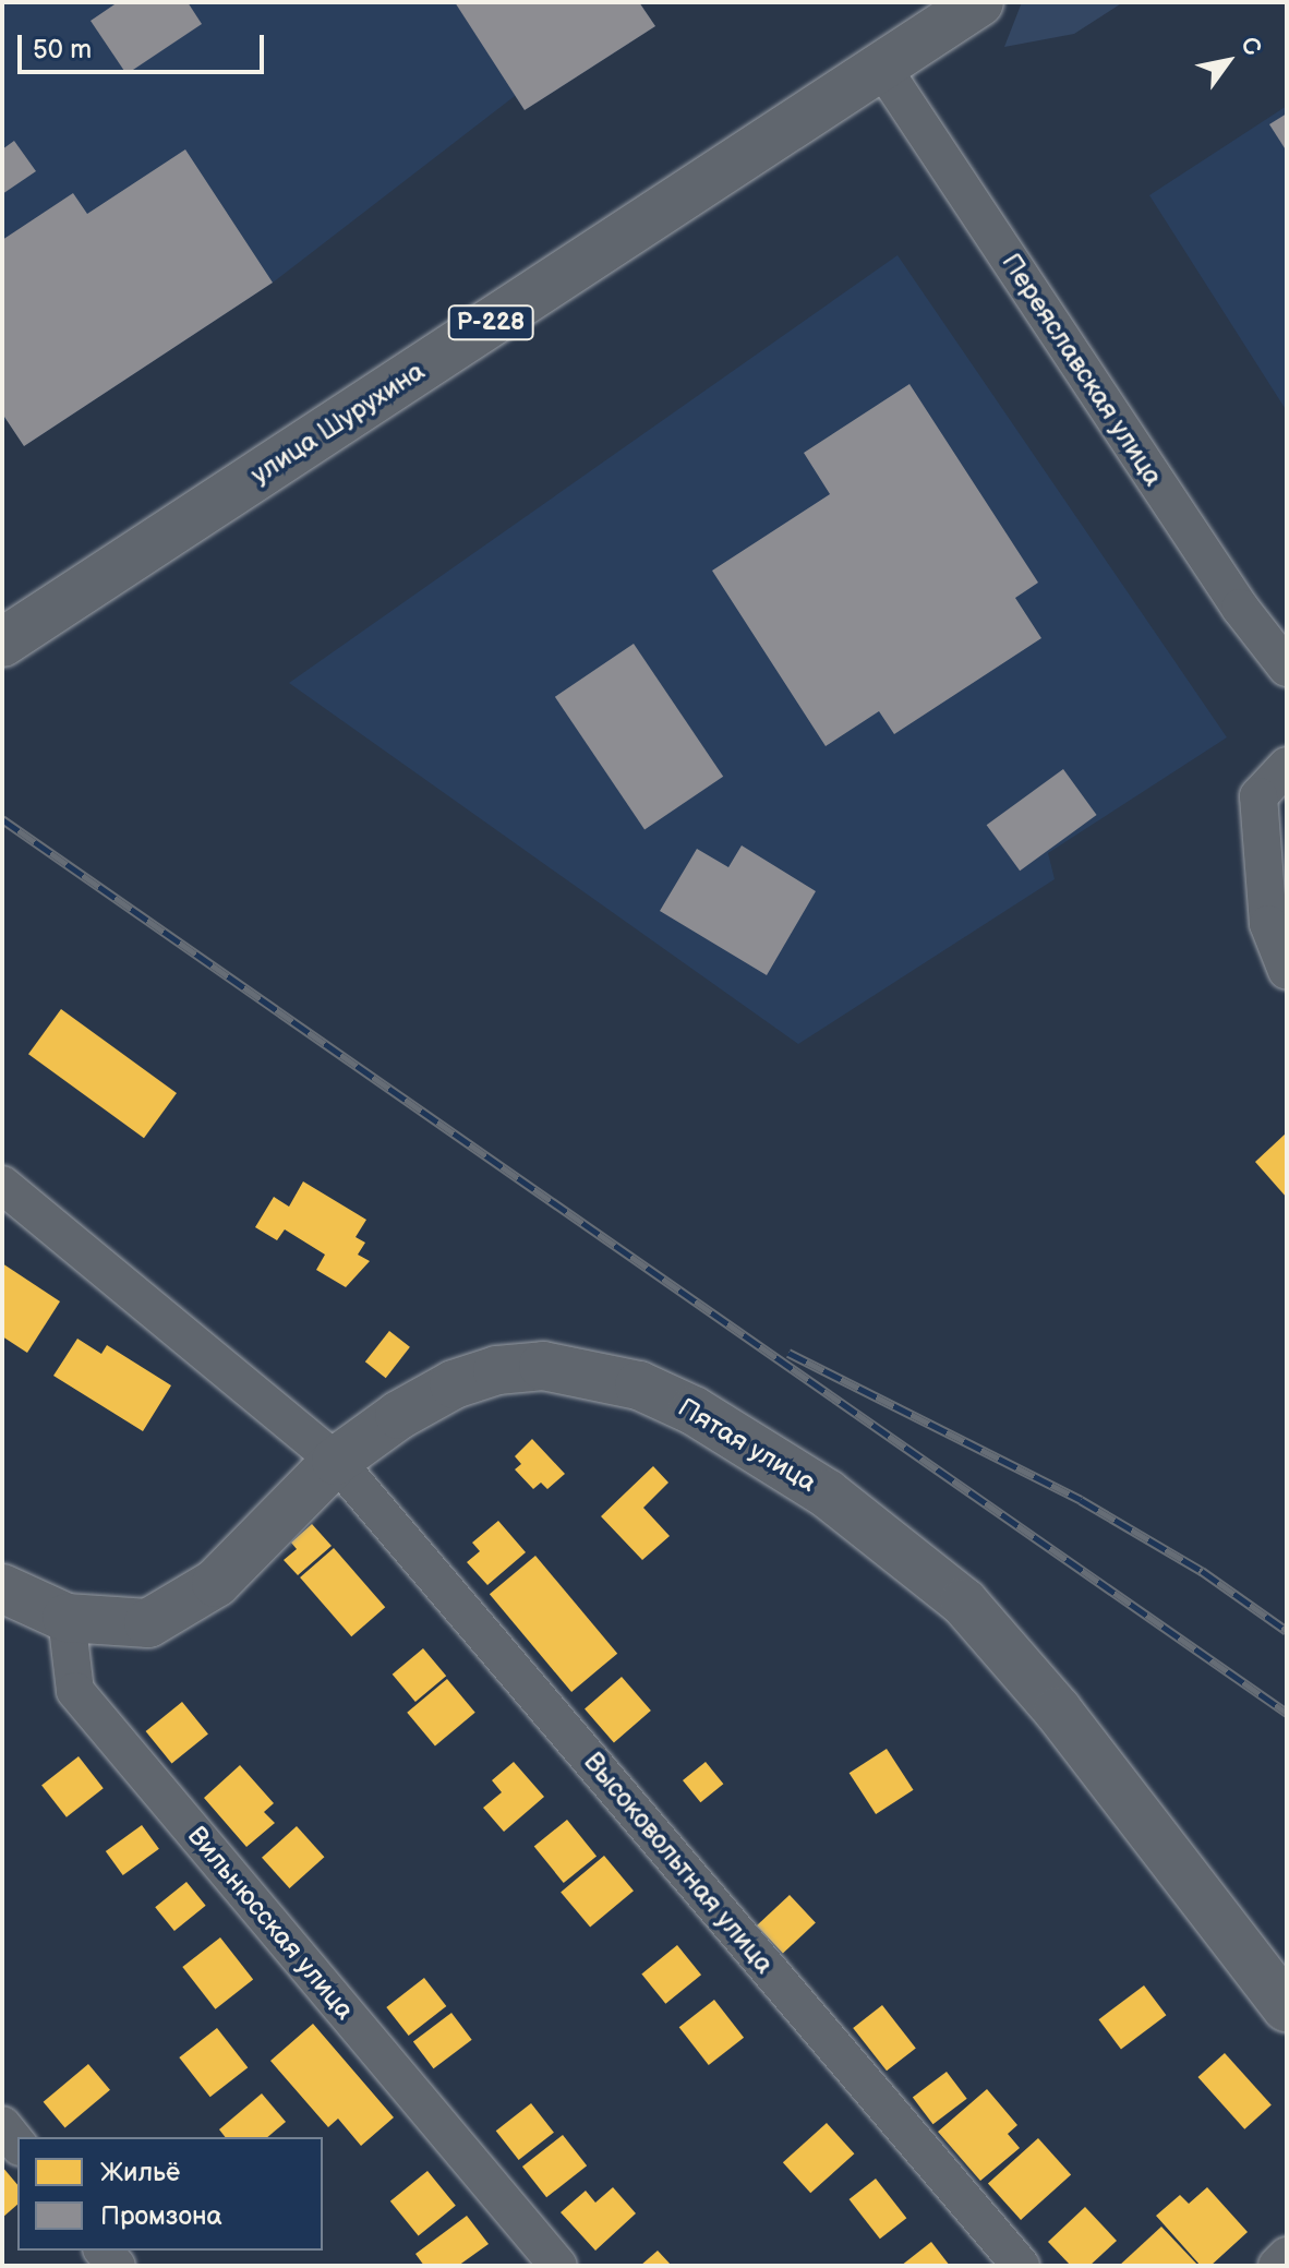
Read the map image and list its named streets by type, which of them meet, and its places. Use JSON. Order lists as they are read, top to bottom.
{
  "streets": {
    "main road": ["Р-228", "улица Шурухина", "Пятая улица"],
    "street": ["Переяславская улица", "Высоковольтная улица", "Вильнюсская улица"]
  },
  "crossings": [
    ["Переяславская улица", "улица Шурухина"],
    ["Пятая улица", "Высоковольтная улица"],
    ["Пятая улица", "Вильнюсская улица"]
  ],
  "legend": ["Жильё", "Промзона"],
  "scale_bar": "50 m",
  "north": "top right"
}
